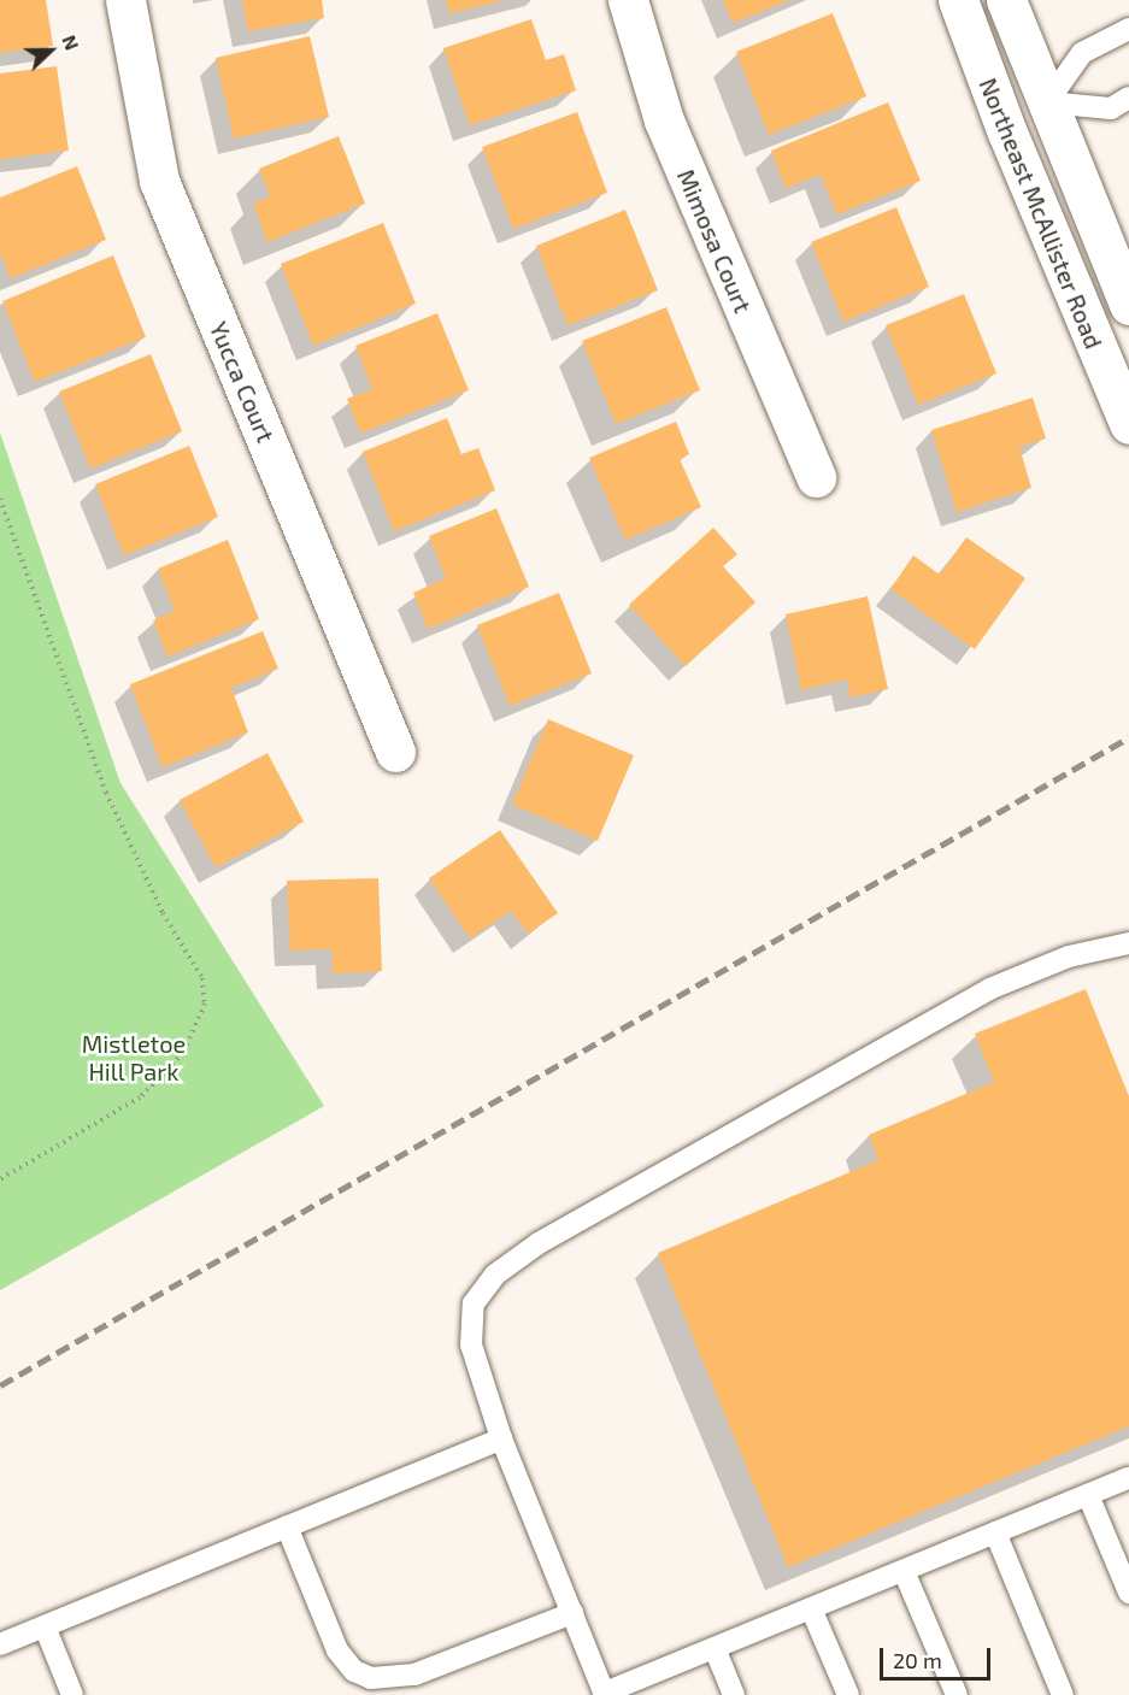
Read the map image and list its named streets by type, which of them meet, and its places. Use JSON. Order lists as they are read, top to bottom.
{
  "streets": {
    "street": ["Northeast McAllister Road", "Mimosa Court", "Yucca Court"]
  },
  "parks": ["Mistletoe Hill Park"],
  "scale_bar": "20 m",
  "north": "right"
}
